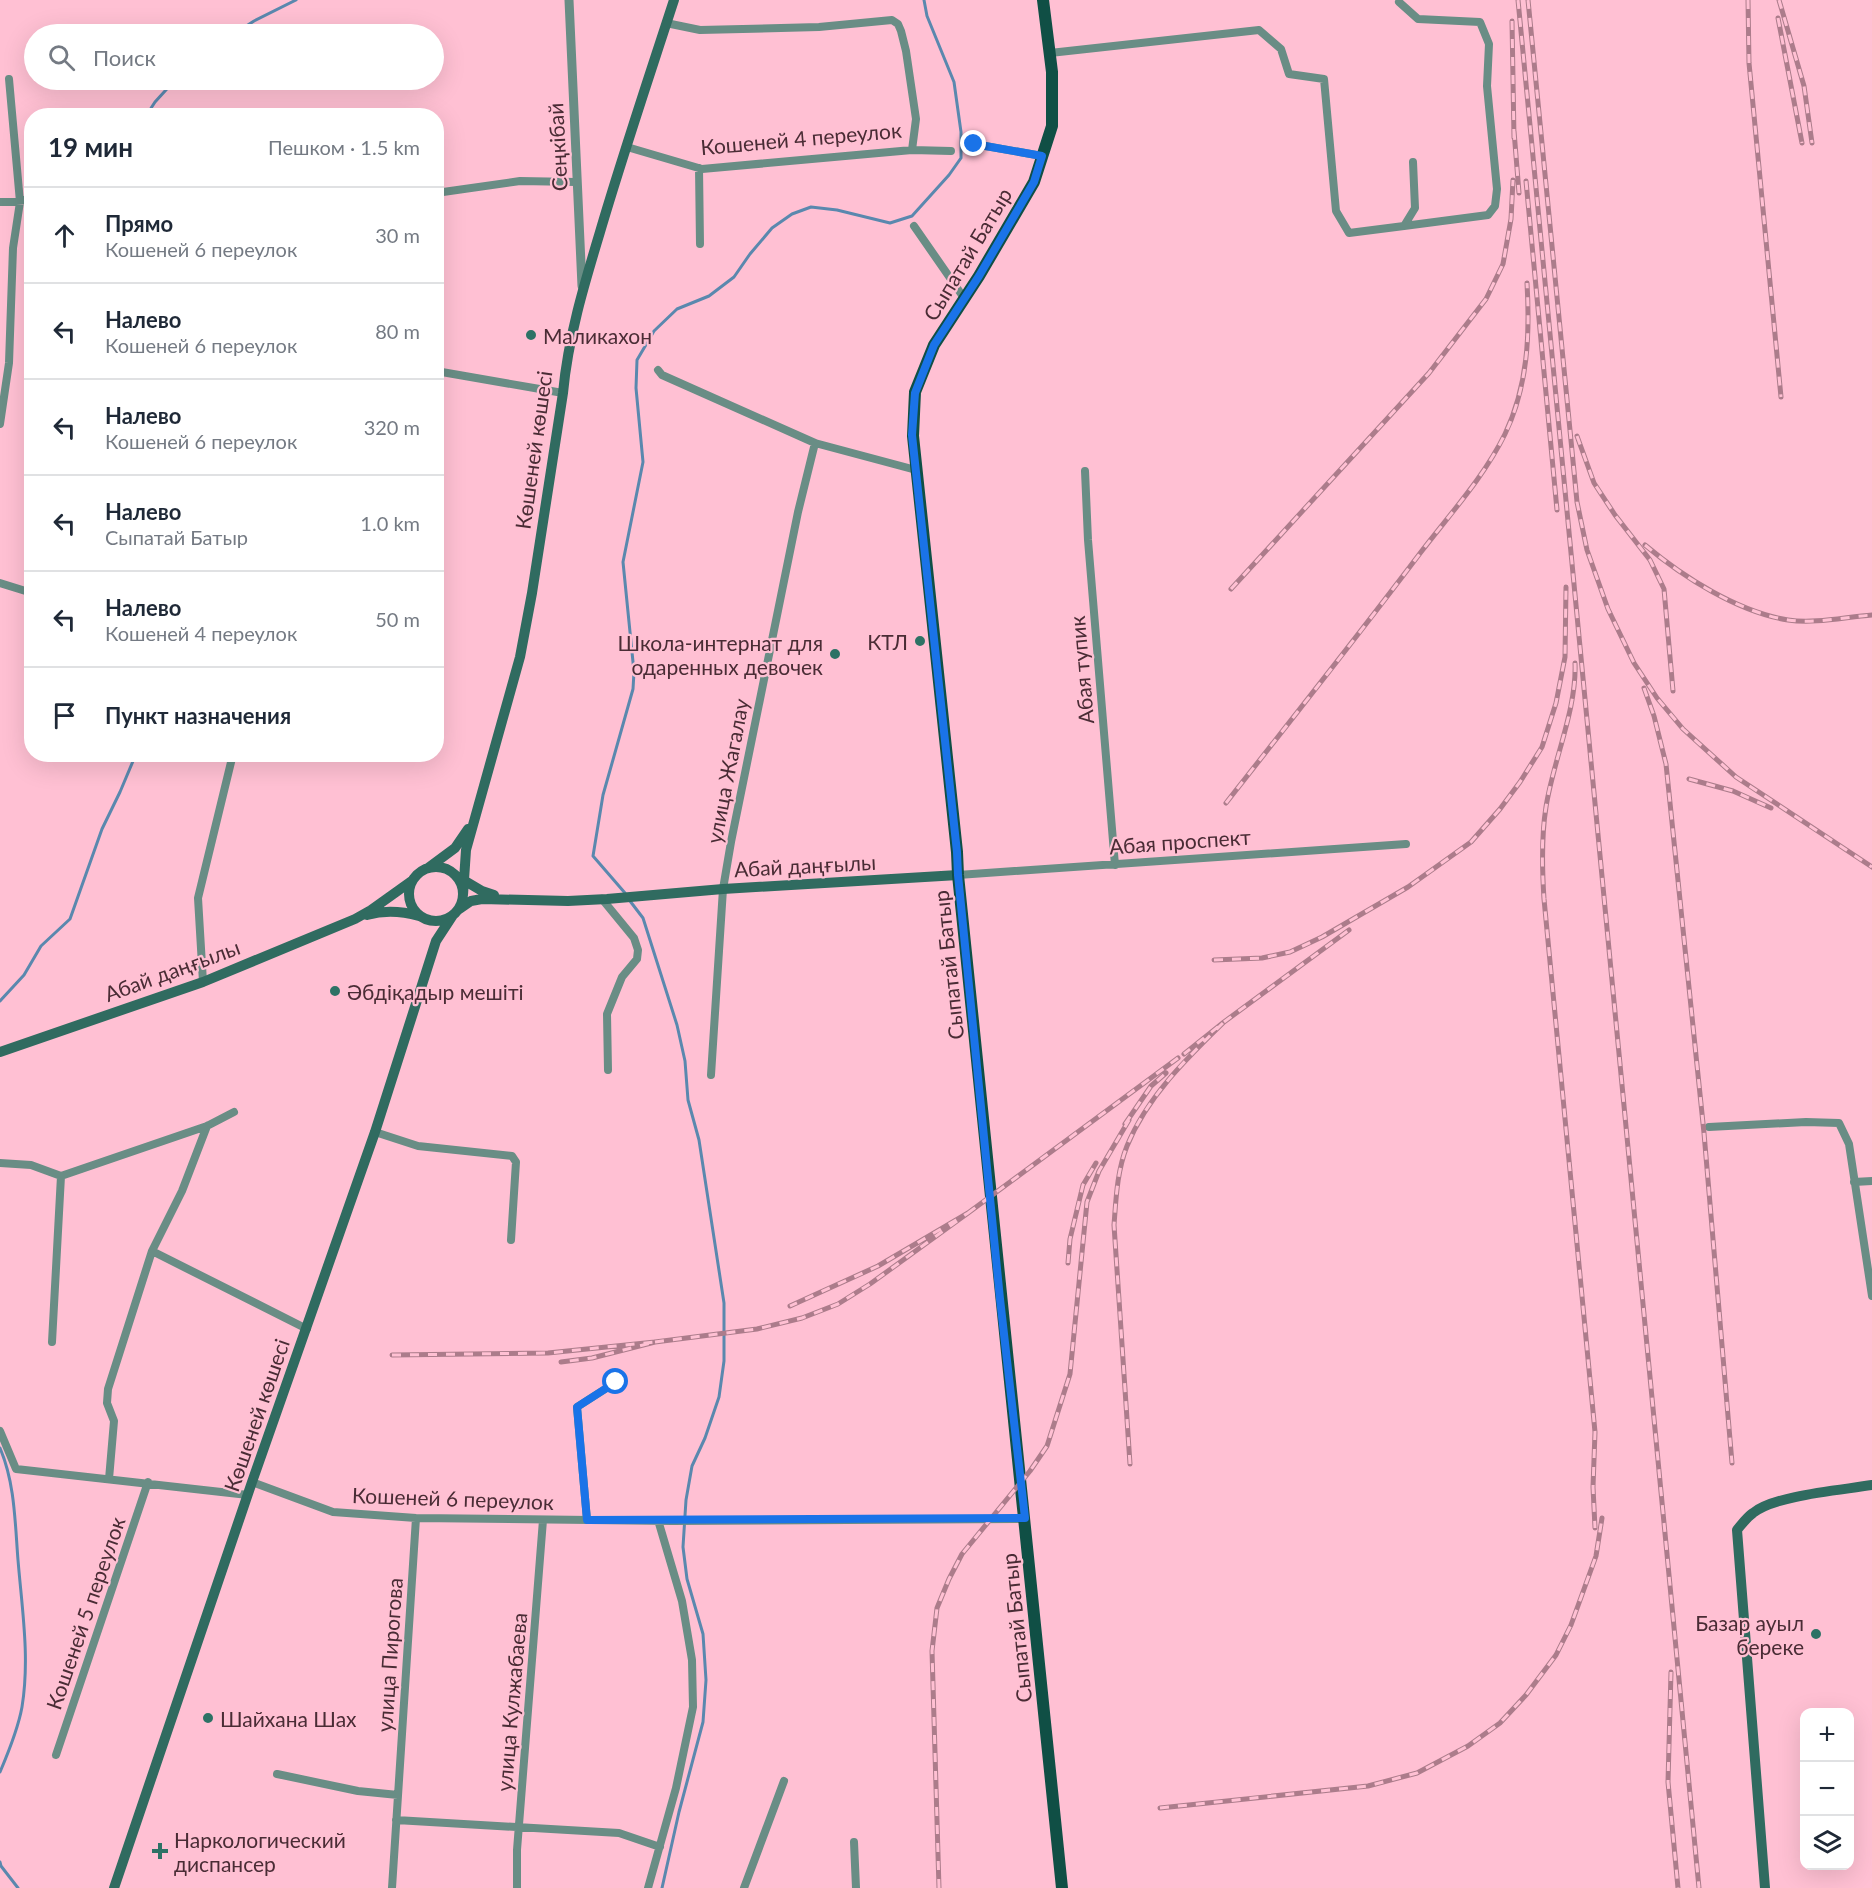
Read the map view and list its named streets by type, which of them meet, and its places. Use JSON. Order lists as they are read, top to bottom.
{
  "streets": {
    "main road": ["Сыпатай Батыр", "Көшеней көшесі", "Абай даңғылы"],
    "street": [
      "Кошеней 4 переулок",
      "Сеңкібай",
      "Абая тупик",
      "улица Жагалау",
      "Абая проспект",
      "Кошеней 6 переулок",
      "Кошеней 5 переулок",
      "улица Пирогова",
      "улица Кулжабаева"
    ]
  },
  "crossings": [
    ["Кошеней 4 переулок", "Көшеней көшесі"],
    ["Сеңкібай", "Көшеней көшесі"],
    ["Сыпатай Батыр", "Абая проспект"],
    ["Сыпатай Батыр", "Абай даңғылы"],
    ["Сыпатай Батыр", "Кошеней 6 переулок"],
    ["Көшеней көшесі", "Кошеней 6 переулок"],
    ["Абая тупик", "Абая проспект"],
    ["улица Жагалау", "Абай даңғылы"],
    ["Абая проспект", "Абай даңғылы"],
    ["Кошеней 6 переулок", "улица Пирогова"],
    ["Кошеней 6 переулок", "улица Кулжабаева"]
  ],
  "places": {
    "other": [
      "Маликахон",
      "КТЛ",
      "Школа-интернат для одаренных девочек",
      "Әбдіқадыр мешіті",
      "Базар ауыл береке",
      "Шайхана Шах"
    ],
    "health": ["Наркологический диспансер"]
  },
  "page": {
    "search": "Поиск",
    "heading": ["19 мин", "Пешком · 1.5 km"],
    "list": [
      ["Прямо", "Кошеней 6 переулок", "30 m"],
      ["Налево", "Кошеней 6 переулок", "80 m"],
      ["Налево", "Кошеней 6 переулок", "320 m"],
      ["Налево", "Сыпатай Батыр", "1.0 km"],
      ["Налево", "Кошеней 4 переулок", "50 m"],
      "Пункт назначения"
    ],
    "map_buttons": ["+", "−"]
  }
}
